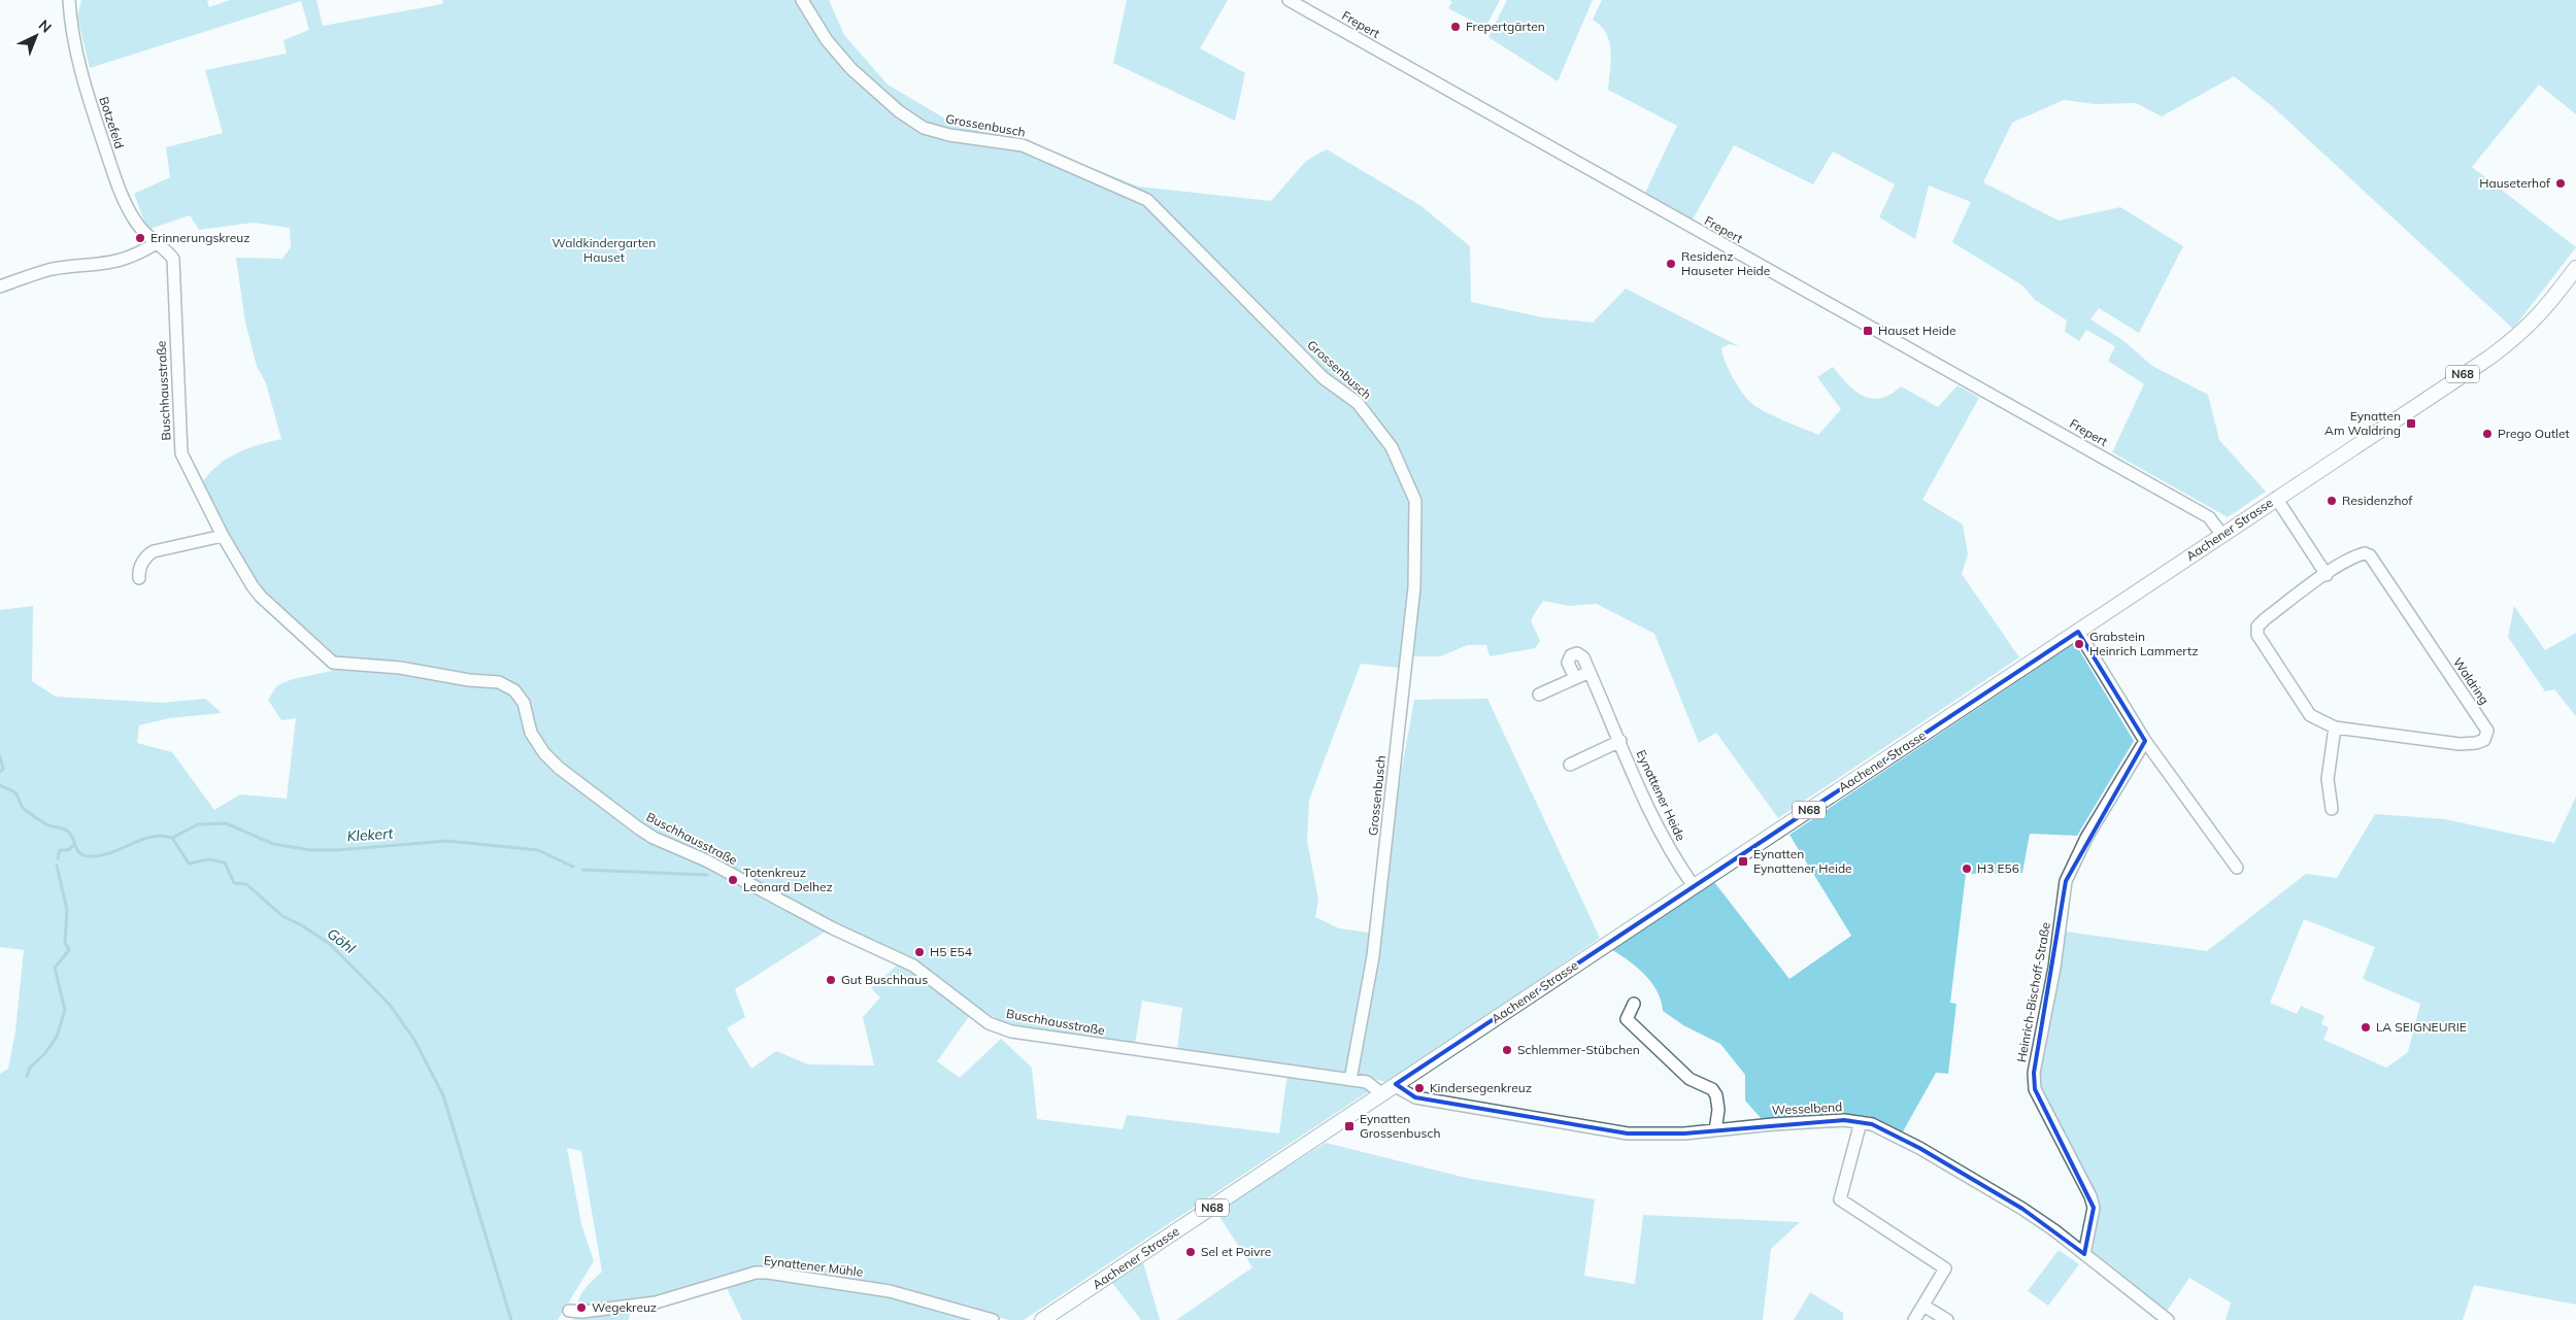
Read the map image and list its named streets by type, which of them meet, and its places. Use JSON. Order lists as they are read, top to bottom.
{
  "streets": {
    "main road": ["N68", "Aachener Strasse"],
    "street": [
      "Frepert",
      "Botzefeld",
      "Grossenbusch",
      "Buschhausstraße",
      "Waldring",
      "Eynattener Heide",
      "Heinrich-Bischoff-Straße",
      "Wesselbend",
      "Eynattener Mühle"
    ]
  },
  "crossings": [
    ["Frepert", "Aachener Strasse"],
    ["Botzefeld", "Buschhausstraße"],
    ["Grossenbusch", "Buschhausstraße"],
    ["Buschhausstraße", "Aachener Strasse"],
    ["Aachener Strasse", "Eynattener Heide"],
    ["Aachener Strasse", "Wesselbend"],
    ["Heinrich-Bischoff-Straße", "Wesselbend"]
  ],
  "water": ["Klekert", "Göhl"],
  "parks": ["Waldkindergarten Hauset"],
  "places": {
    "other": [
      "Frepertgärten",
      "Hauseterhof",
      "Erinnerungskreuz",
      "Residenz Hauseter Heide",
      "Prego Outlet",
      "Residenzhof",
      "Grabstein Heinrich Lammertz",
      "H3 E56",
      "Totenkreuz Leonard Delhez",
      "H5 E54",
      "Gut Buschhaus",
      "LA SEIGNEURIE",
      "Schlemmer-Stübchen",
      "Kindersegenkreuz",
      "Sel et Poivre",
      "Wegekreuz"
    ],
    "transit": [
      "Hauset Heide",
      "Eynatten Am Waldring",
      "Eynatten Eynattener Heide",
      "Eynatten Grossenbusch"
    ]
  },
  "north": "top right"
}
